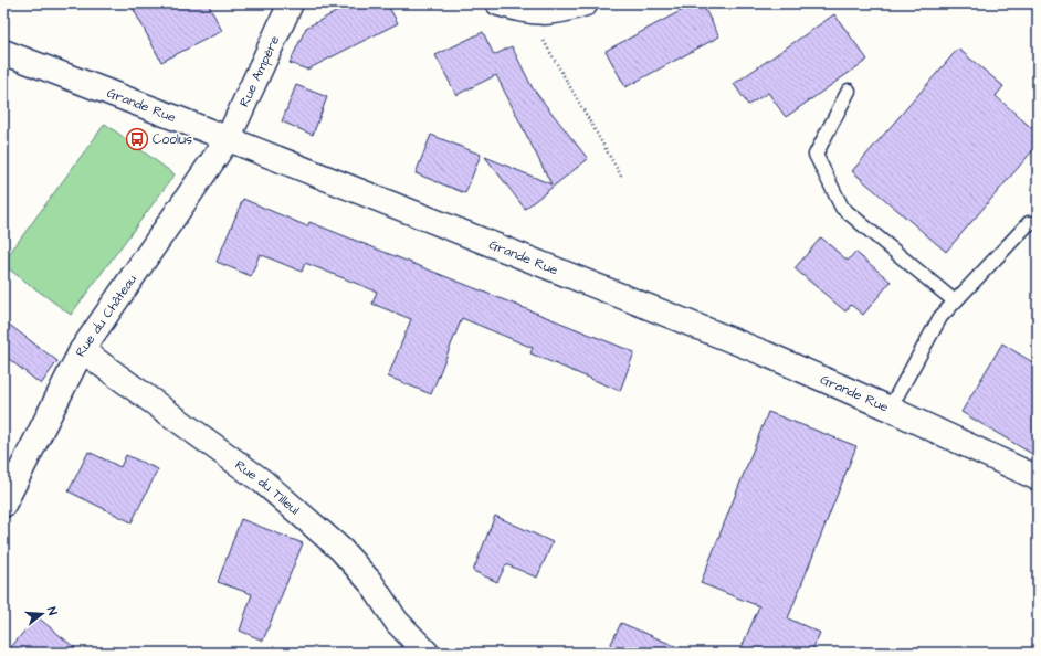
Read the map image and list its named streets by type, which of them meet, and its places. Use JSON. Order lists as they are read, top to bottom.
{
  "streets": {
    "street": [
      "Rue Ampère",
      "Grande Rue",
      "Rue du Château",
      "Rue du Tilleul"
    ]
  },
  "crossings": [
    ["Rue Ampère", "Grande Rue"],
    ["Rue Ampère", "Rue du Château"],
    ["Grande Rue", "Rue du Château"],
    ["Rue du Château", "Rue du Tilleul"]
  ],
  "places": {
    "bus stop": ["Coolus"]
  },
  "north": "right"
}
